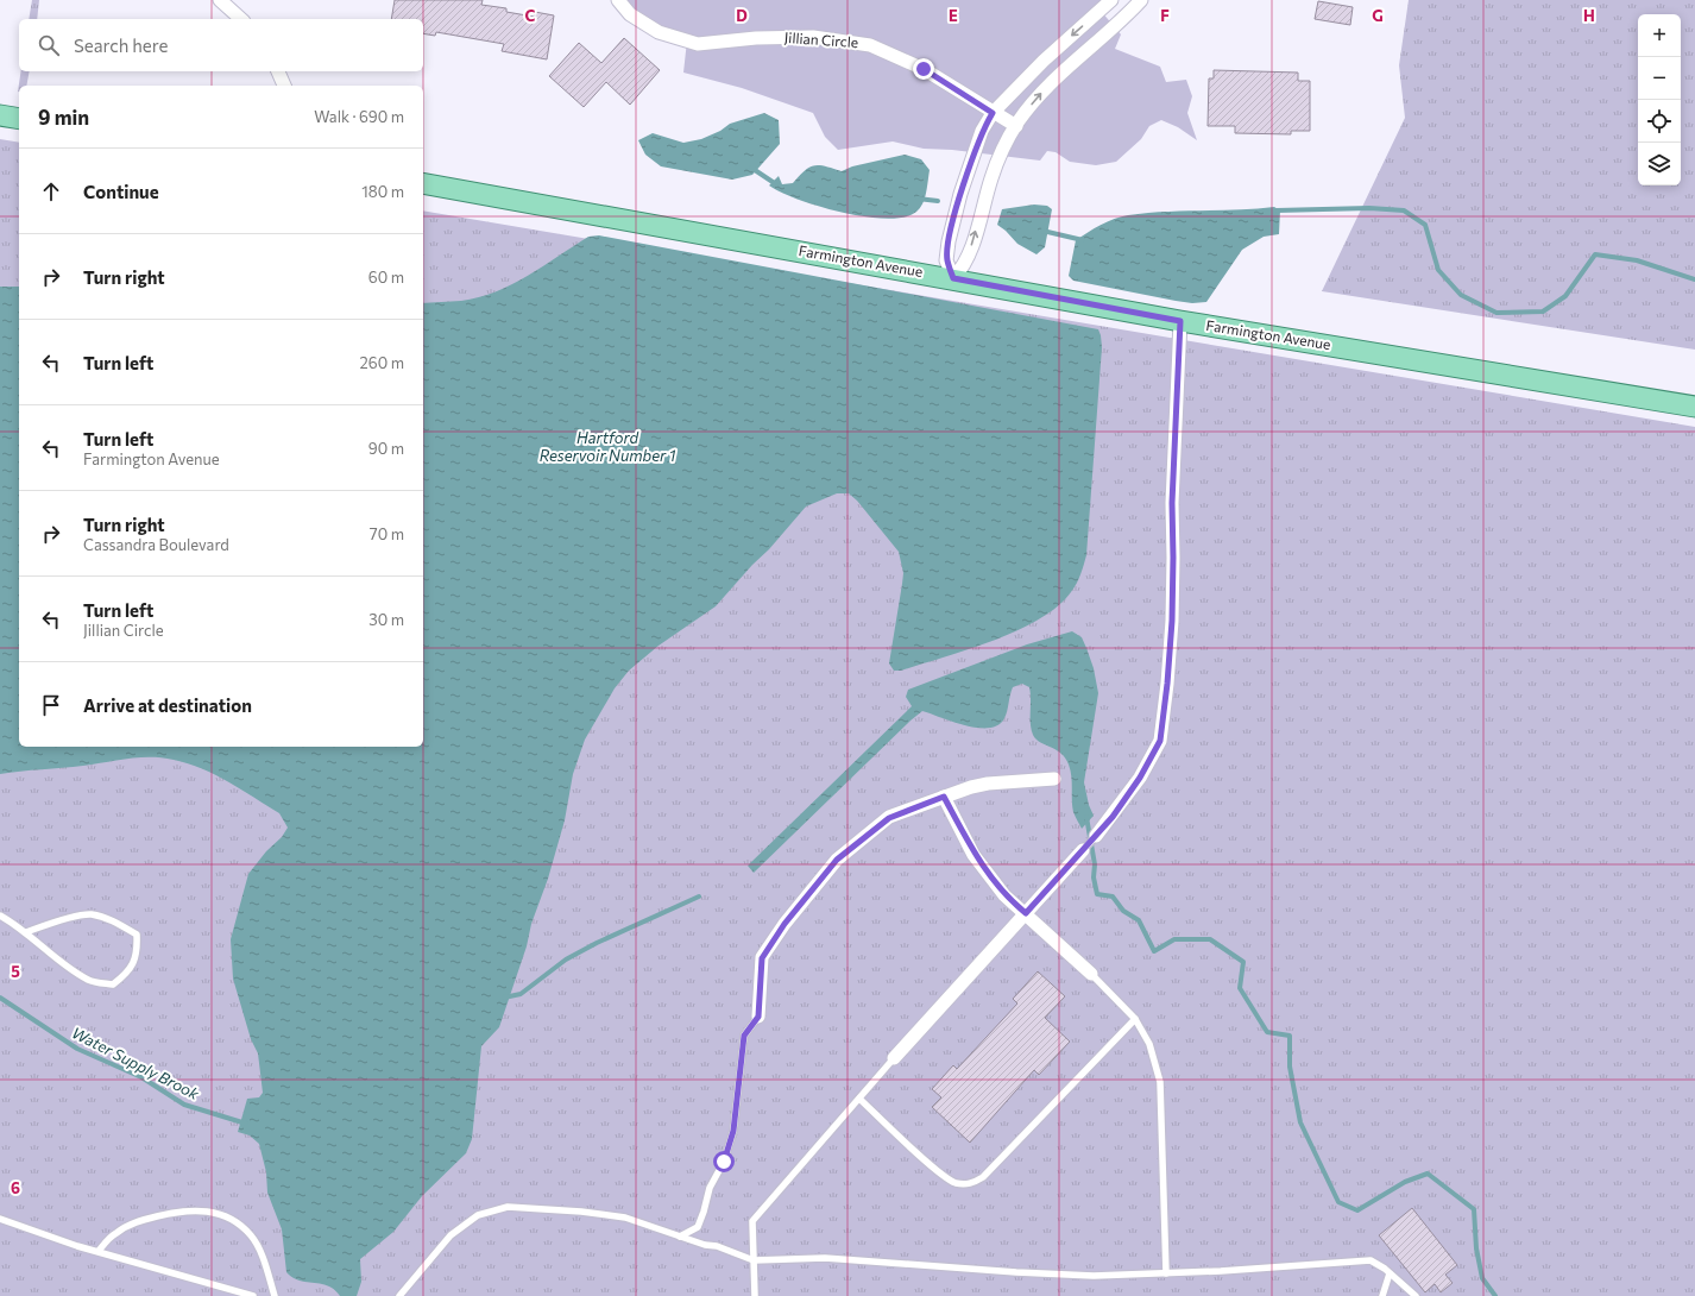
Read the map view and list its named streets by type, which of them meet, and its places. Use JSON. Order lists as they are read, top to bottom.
{
  "streets": {
    "main road": ["Farmington Avenue"],
    "street": ["Jillian Circle"]
  },
  "water": ["Hartford Reservoir Number 1", "Water Supply Brook"],
  "page": {
    "map_buttons": ["+", "−"],
    "search": "Search here",
    "heading": ["9 min", "Walk · 690 m"],
    "list": [
      ["Continue", "180 m"],
      ["Turn right", "60 m"],
      ["Turn left", "260 m"],
      ["Turn left", "Farmington Avenue", "90 m"],
      ["Turn right", "Cassandra Boulevard", "70 m"],
      ["Turn left", "Jillian Circle", "30 m"],
      "Arrive at destination"
    ]
  },
  "grid": {
    "columns": [
      "C",
      "D",
      "E",
      "F",
      "G",
      "H"
    ],
    "rows": ["5", "6"]
  }
}
